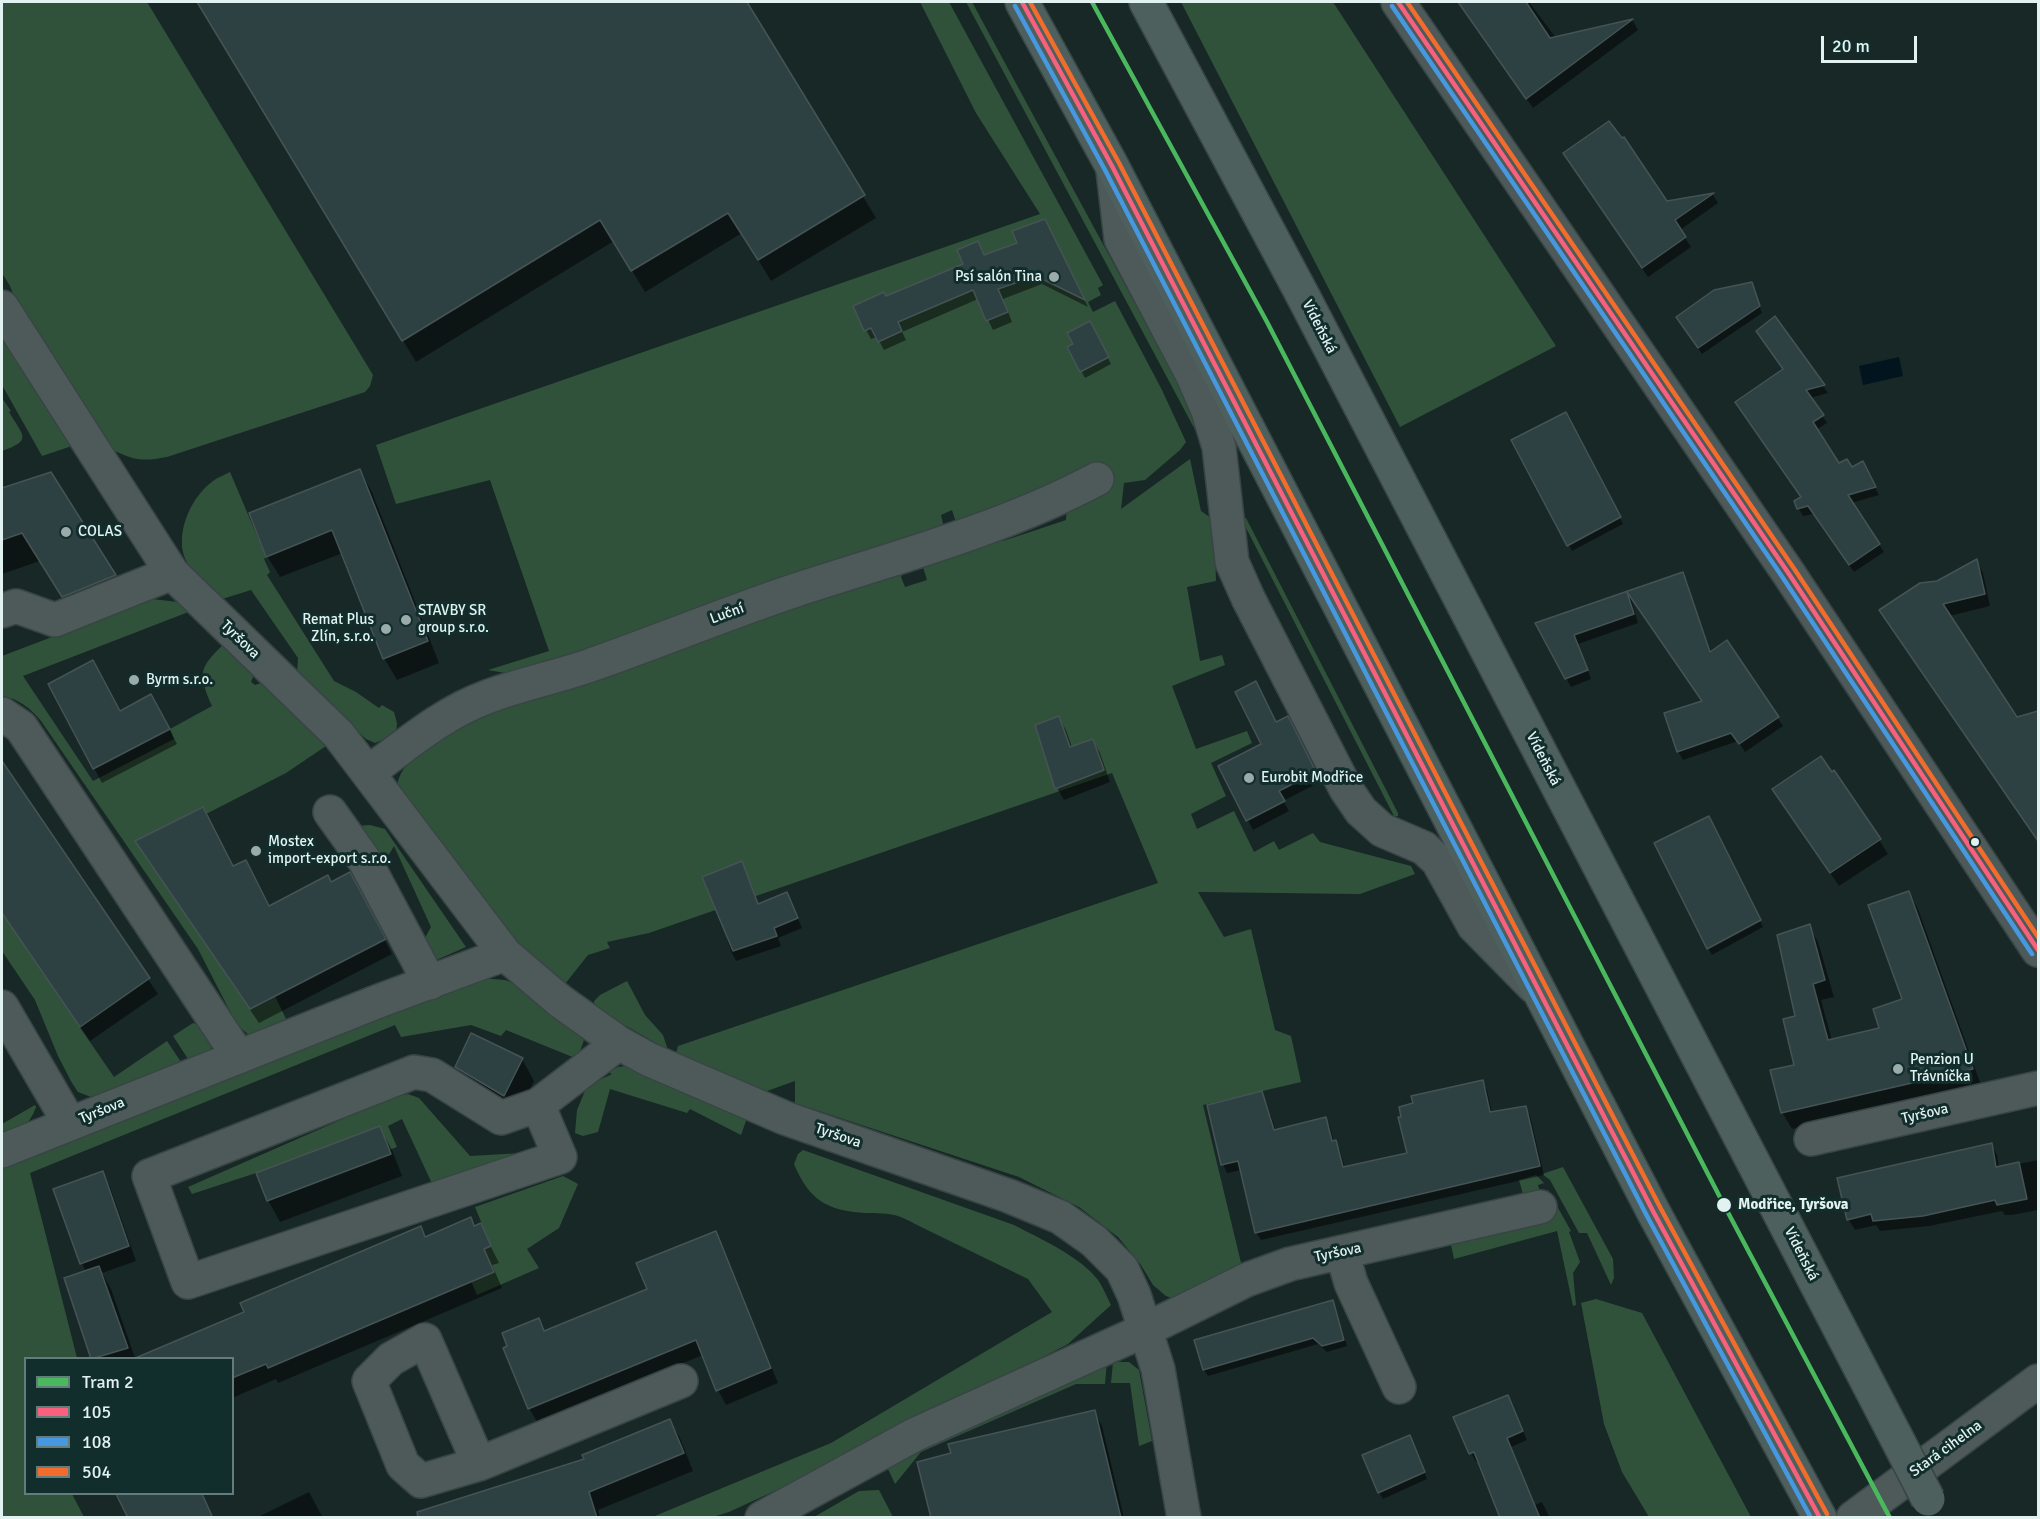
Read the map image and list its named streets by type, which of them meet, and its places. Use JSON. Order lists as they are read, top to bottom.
{
  "streets": {
    "highway": ["Vídeňská"],
    "street": ["Luční", "Tyršova", "Stará cihelna"]
  },
  "crossings": [
    ["Luční", "Tyršova"]
  ],
  "places": [
    "Psí salón Tina",
    "COLAS",
    "STAVBY SR group s.r.o.",
    "Remat Plus Zlín, s.r.o.",
    "Byrm s.r.o.",
    "Eurobit Modřice",
    "Mostex import-export s.r.o.",
    "Penzion U Trávníčka",
    "Modřice, Tyršova"
  ],
  "lines": [
    "tram line 2",
    "transit line 105",
    "transit line 504",
    "transit line 108"
  ],
  "legend": [
    "Tram 2",
    "105",
    "108",
    "504"
  ],
  "scale_bar": "20 m"
}
